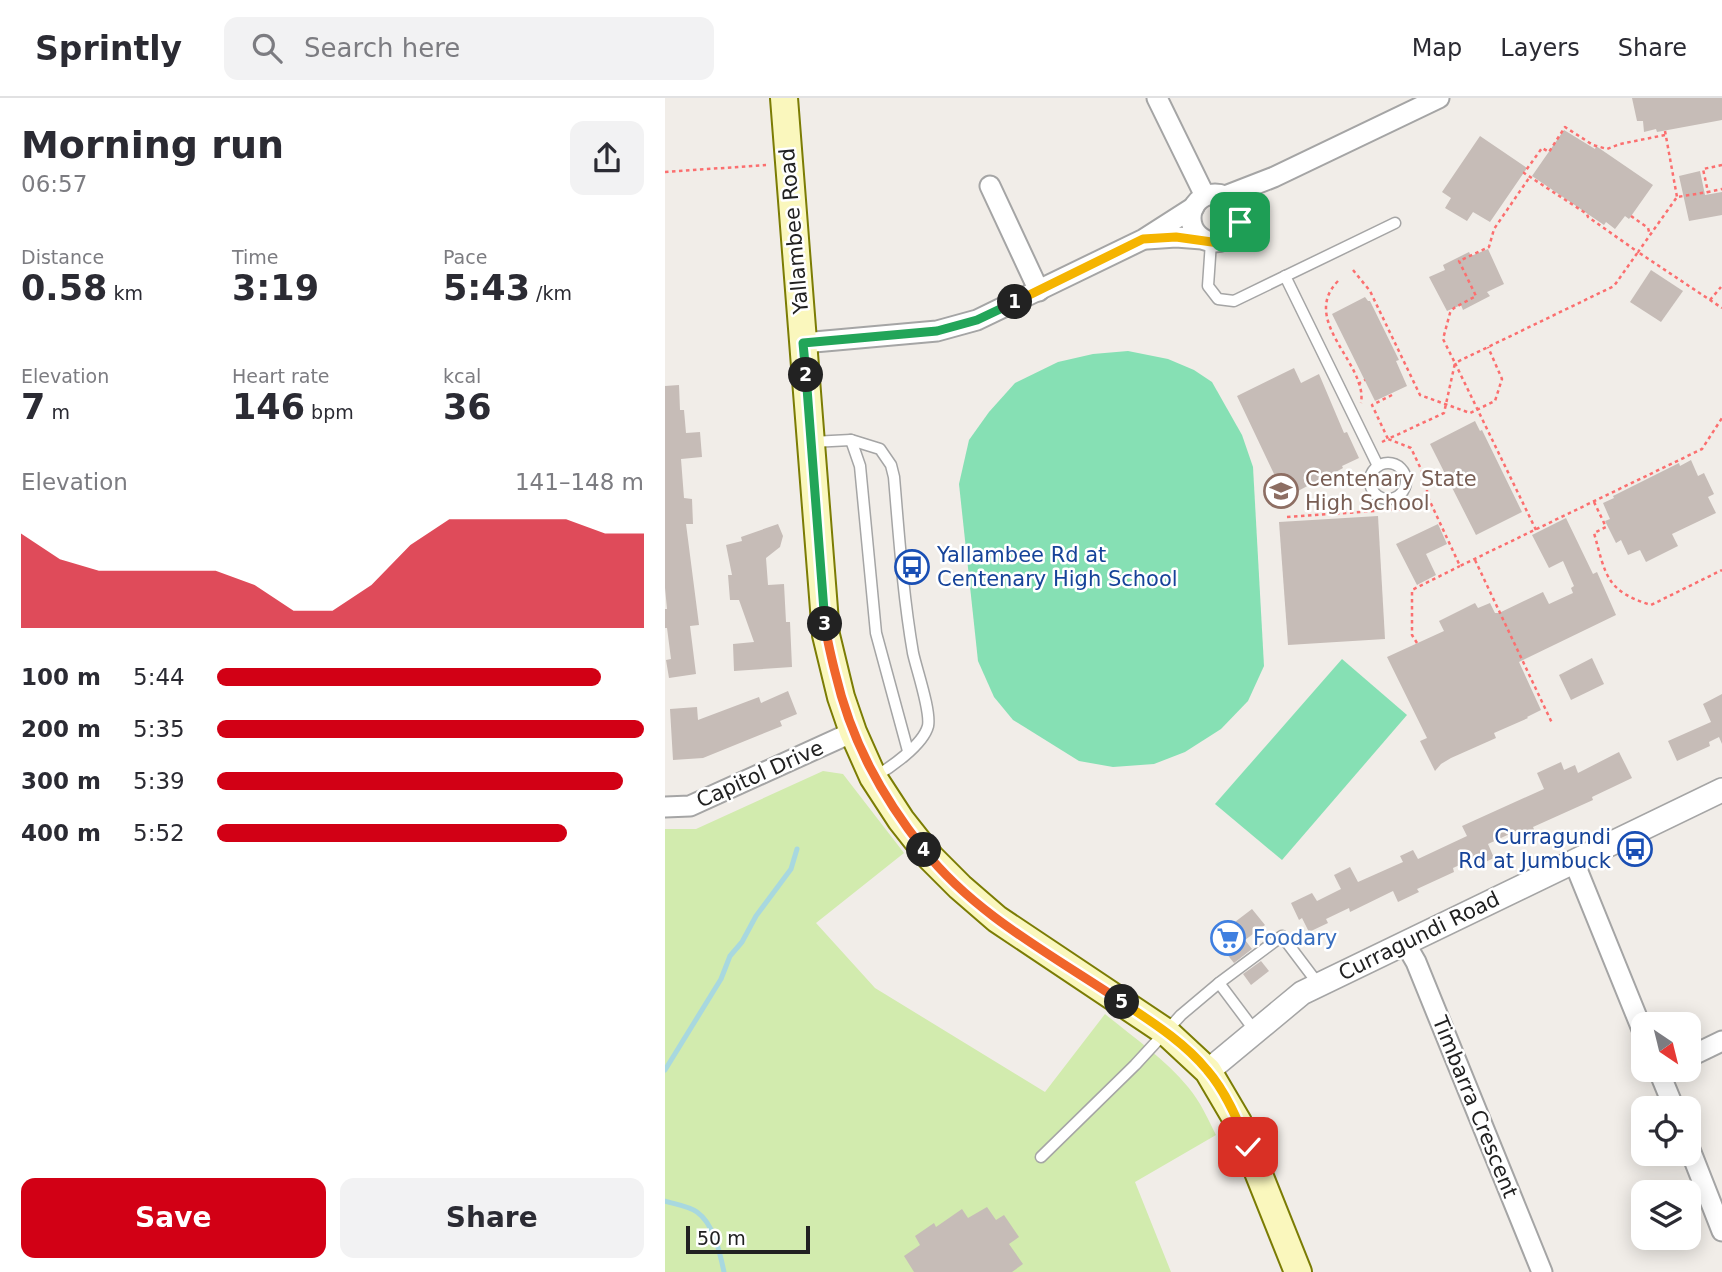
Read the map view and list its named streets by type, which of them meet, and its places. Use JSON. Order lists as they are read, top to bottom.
{
  "streets": {
    "main road": ["Yallambee Road"],
    "street": ["Capitol Drive", "Curragundi Road", "Timbarra Crescent"]
  },
  "crossings": [
    ["Yallambee Road", "Capitol Drive"],
    ["Yallambee Road", "Curragundi Road"],
    ["Curragundi Road", "Timbarra Crescent"]
  ],
  "places": {
    "school or university": ["Centenary State High School"],
    "bus stop": ["Yallambee Rd at Centenary High School", "Curragundi Rd at Jumbuck"],
    "supermarket": ["Foodary"]
  },
  "scale_bar": "50 m",
  "north": "bottom right",
  "page": {
    "header": "Sprintly",
    "search": "Search here",
    "nav": ["Map", "Layers", "Share"],
    "heading": ["Morning run", "06:57"],
    "stats": [
      ["Distance", "0.58 km"],
      ["Time", "3:19"],
      ["Pace", "5:43 /km"],
      ["Elevation", "7 m"],
      ["Heart rate", "146 bpm"],
      ["kcal", "36"]
    ],
    "pins": [
      "1",
      "2",
      "3",
      "4",
      "5"
    ],
    "chart": ["Elevation", "141–148 m"],
    "list": [
      {
        "name": "100 m",
        "note": "5:44"
      },
      {
        "name": "200 m",
        "note": "5:35"
      },
      {
        "name": "300 m",
        "note": "5:39"
      },
      {
        "name": "400 m",
        "note": "5:52"
      }
    ],
    "buttons": ["Save", "Share"],
    "scale": "50 m"
  }
}
